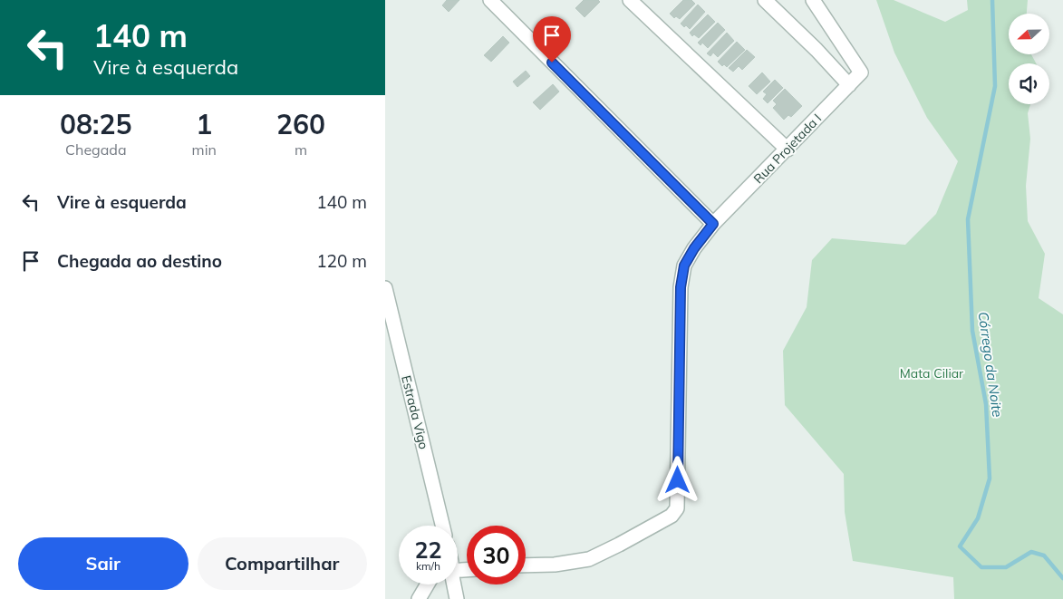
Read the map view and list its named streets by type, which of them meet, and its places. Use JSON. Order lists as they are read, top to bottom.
{
  "streets": {
    "street": ["Rua Projetada I", "Estrada Vigo"]
  },
  "water": ["Córrego da Noite"],
  "parks": ["Mata Ciliar"],
  "north": "left",
  "page": {
    "turn": ["140 m", "Vire à esquerda"],
    "eta": [
      "08:25",
      "Chegada",
      "1",
      "min",
      "260",
      "m"
    ],
    "list": [
      {
        "name": "Vire à esquerda",
        "value": "140 m"
      },
      {
        "name": "Chegada ao destino",
        "value": "120 m"
      }
    ],
    "speed": "22 km/h",
    "limit": "30",
    "buttons": ["Sair", "Compartilhar"]
  }
}
